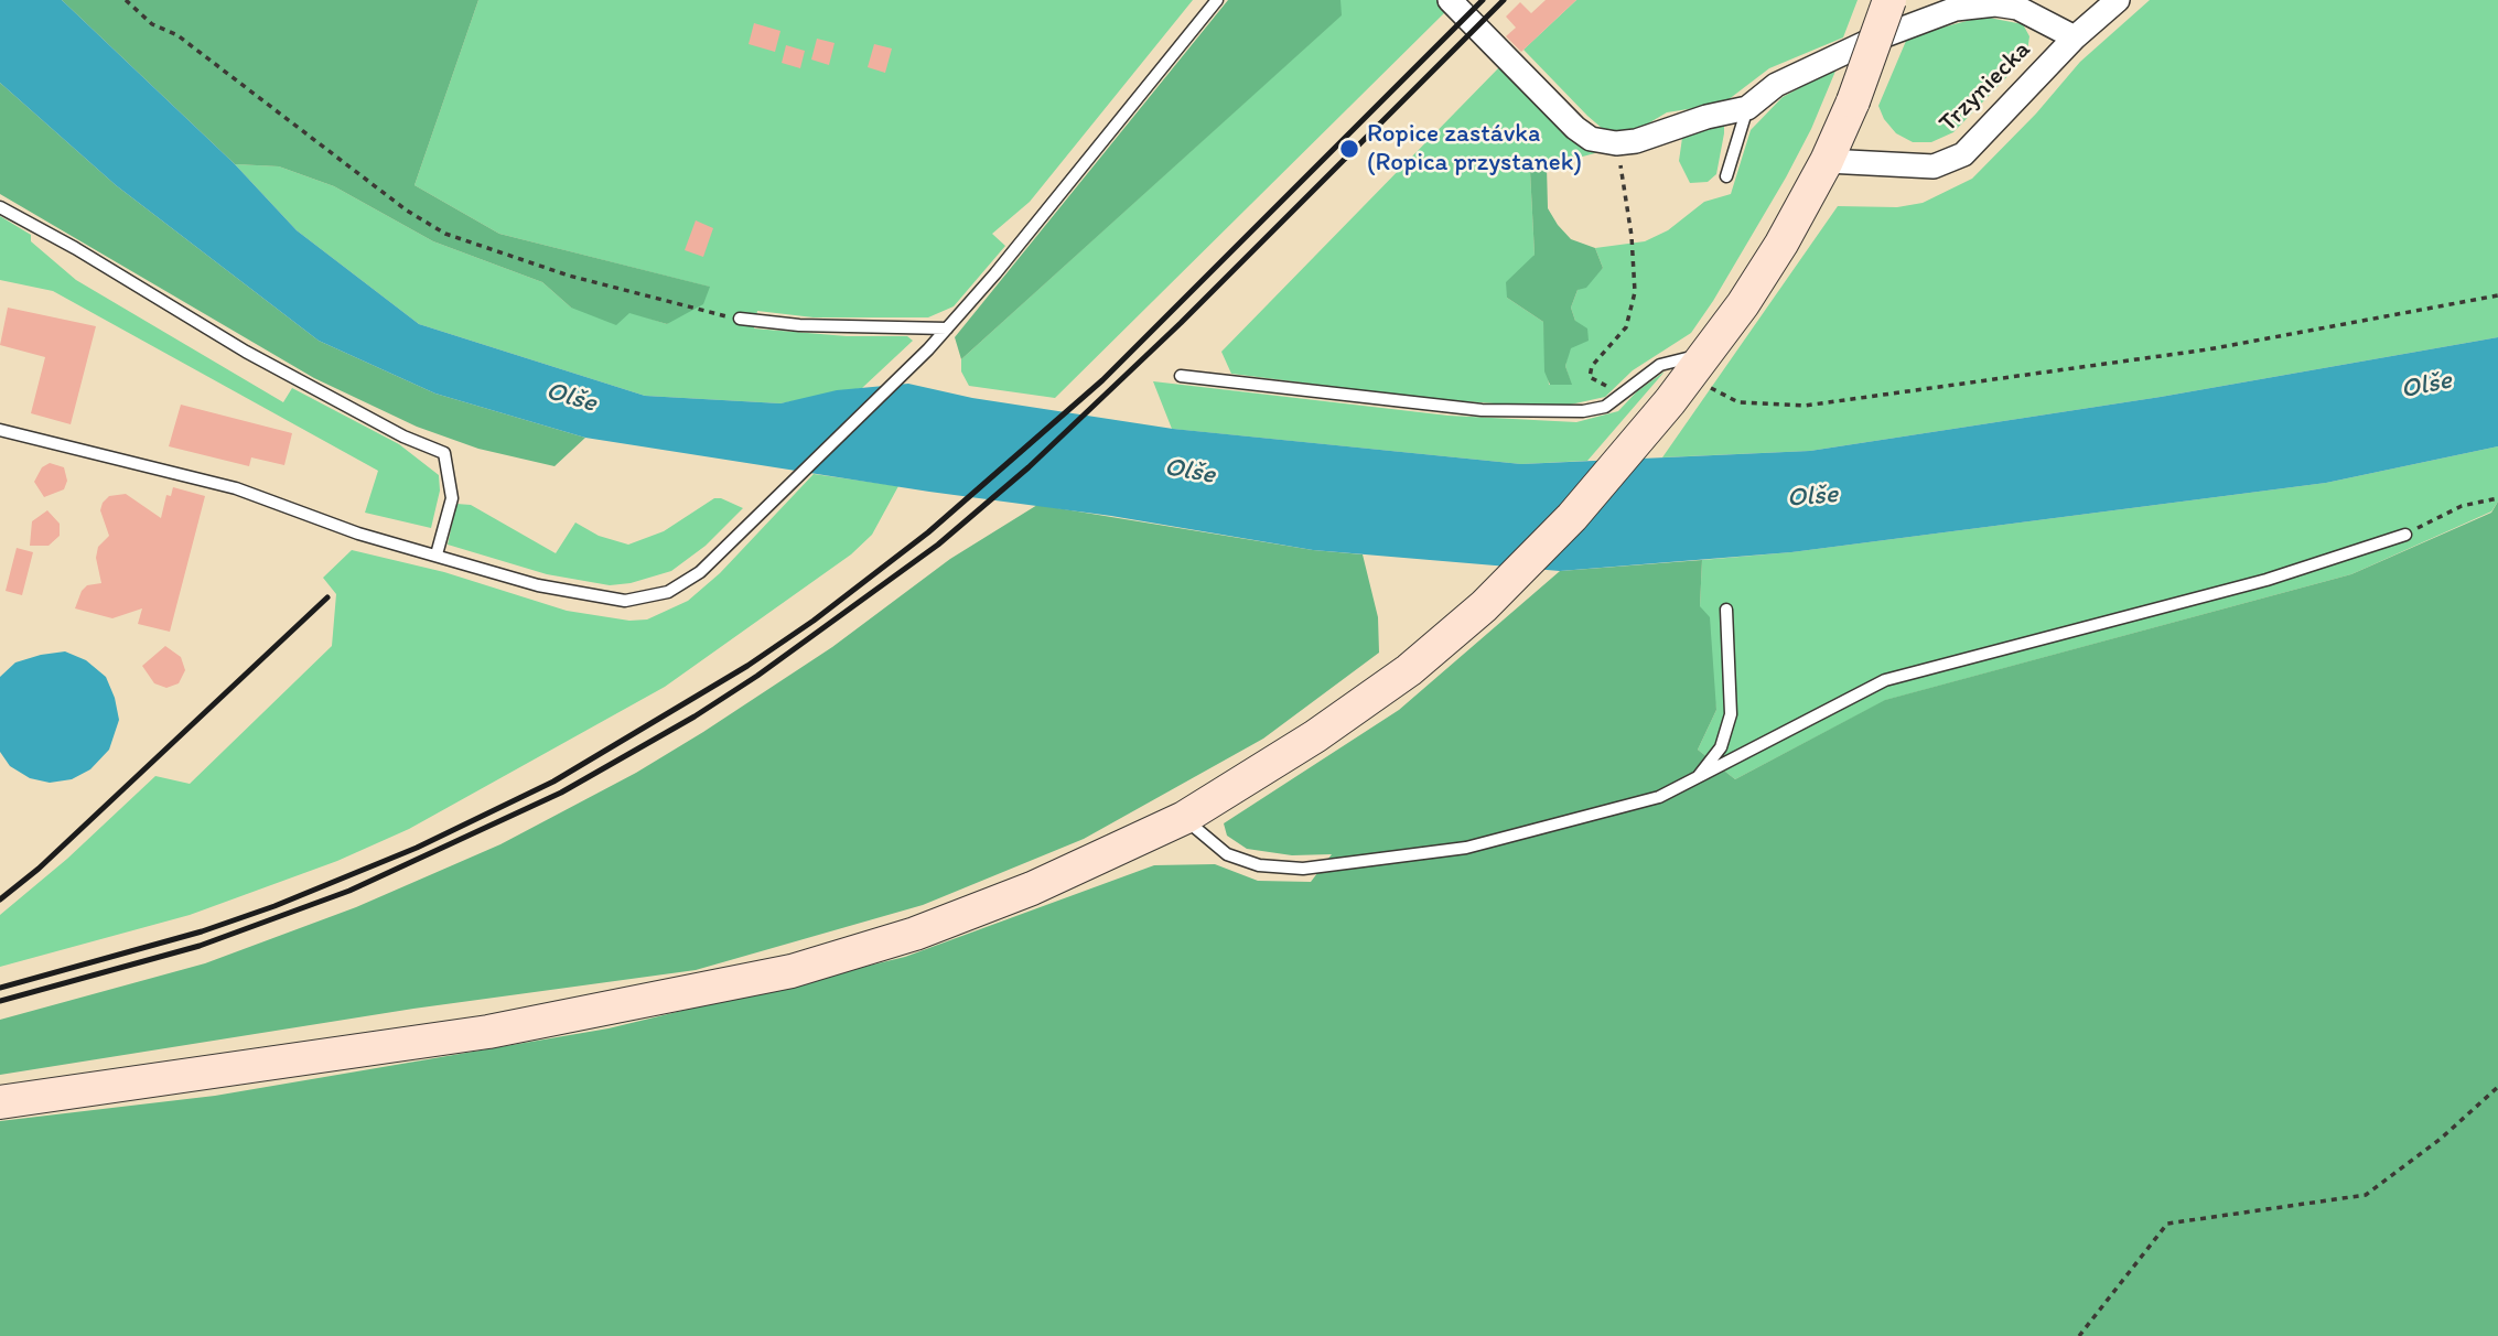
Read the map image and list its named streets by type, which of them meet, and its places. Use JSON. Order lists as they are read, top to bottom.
{
  "streets": {
    "street": ["Trzyniecka"]
  },
  "water": ["Olše"],
  "places": ["Ropice zastávka (Ropica przystanek)"]
}
